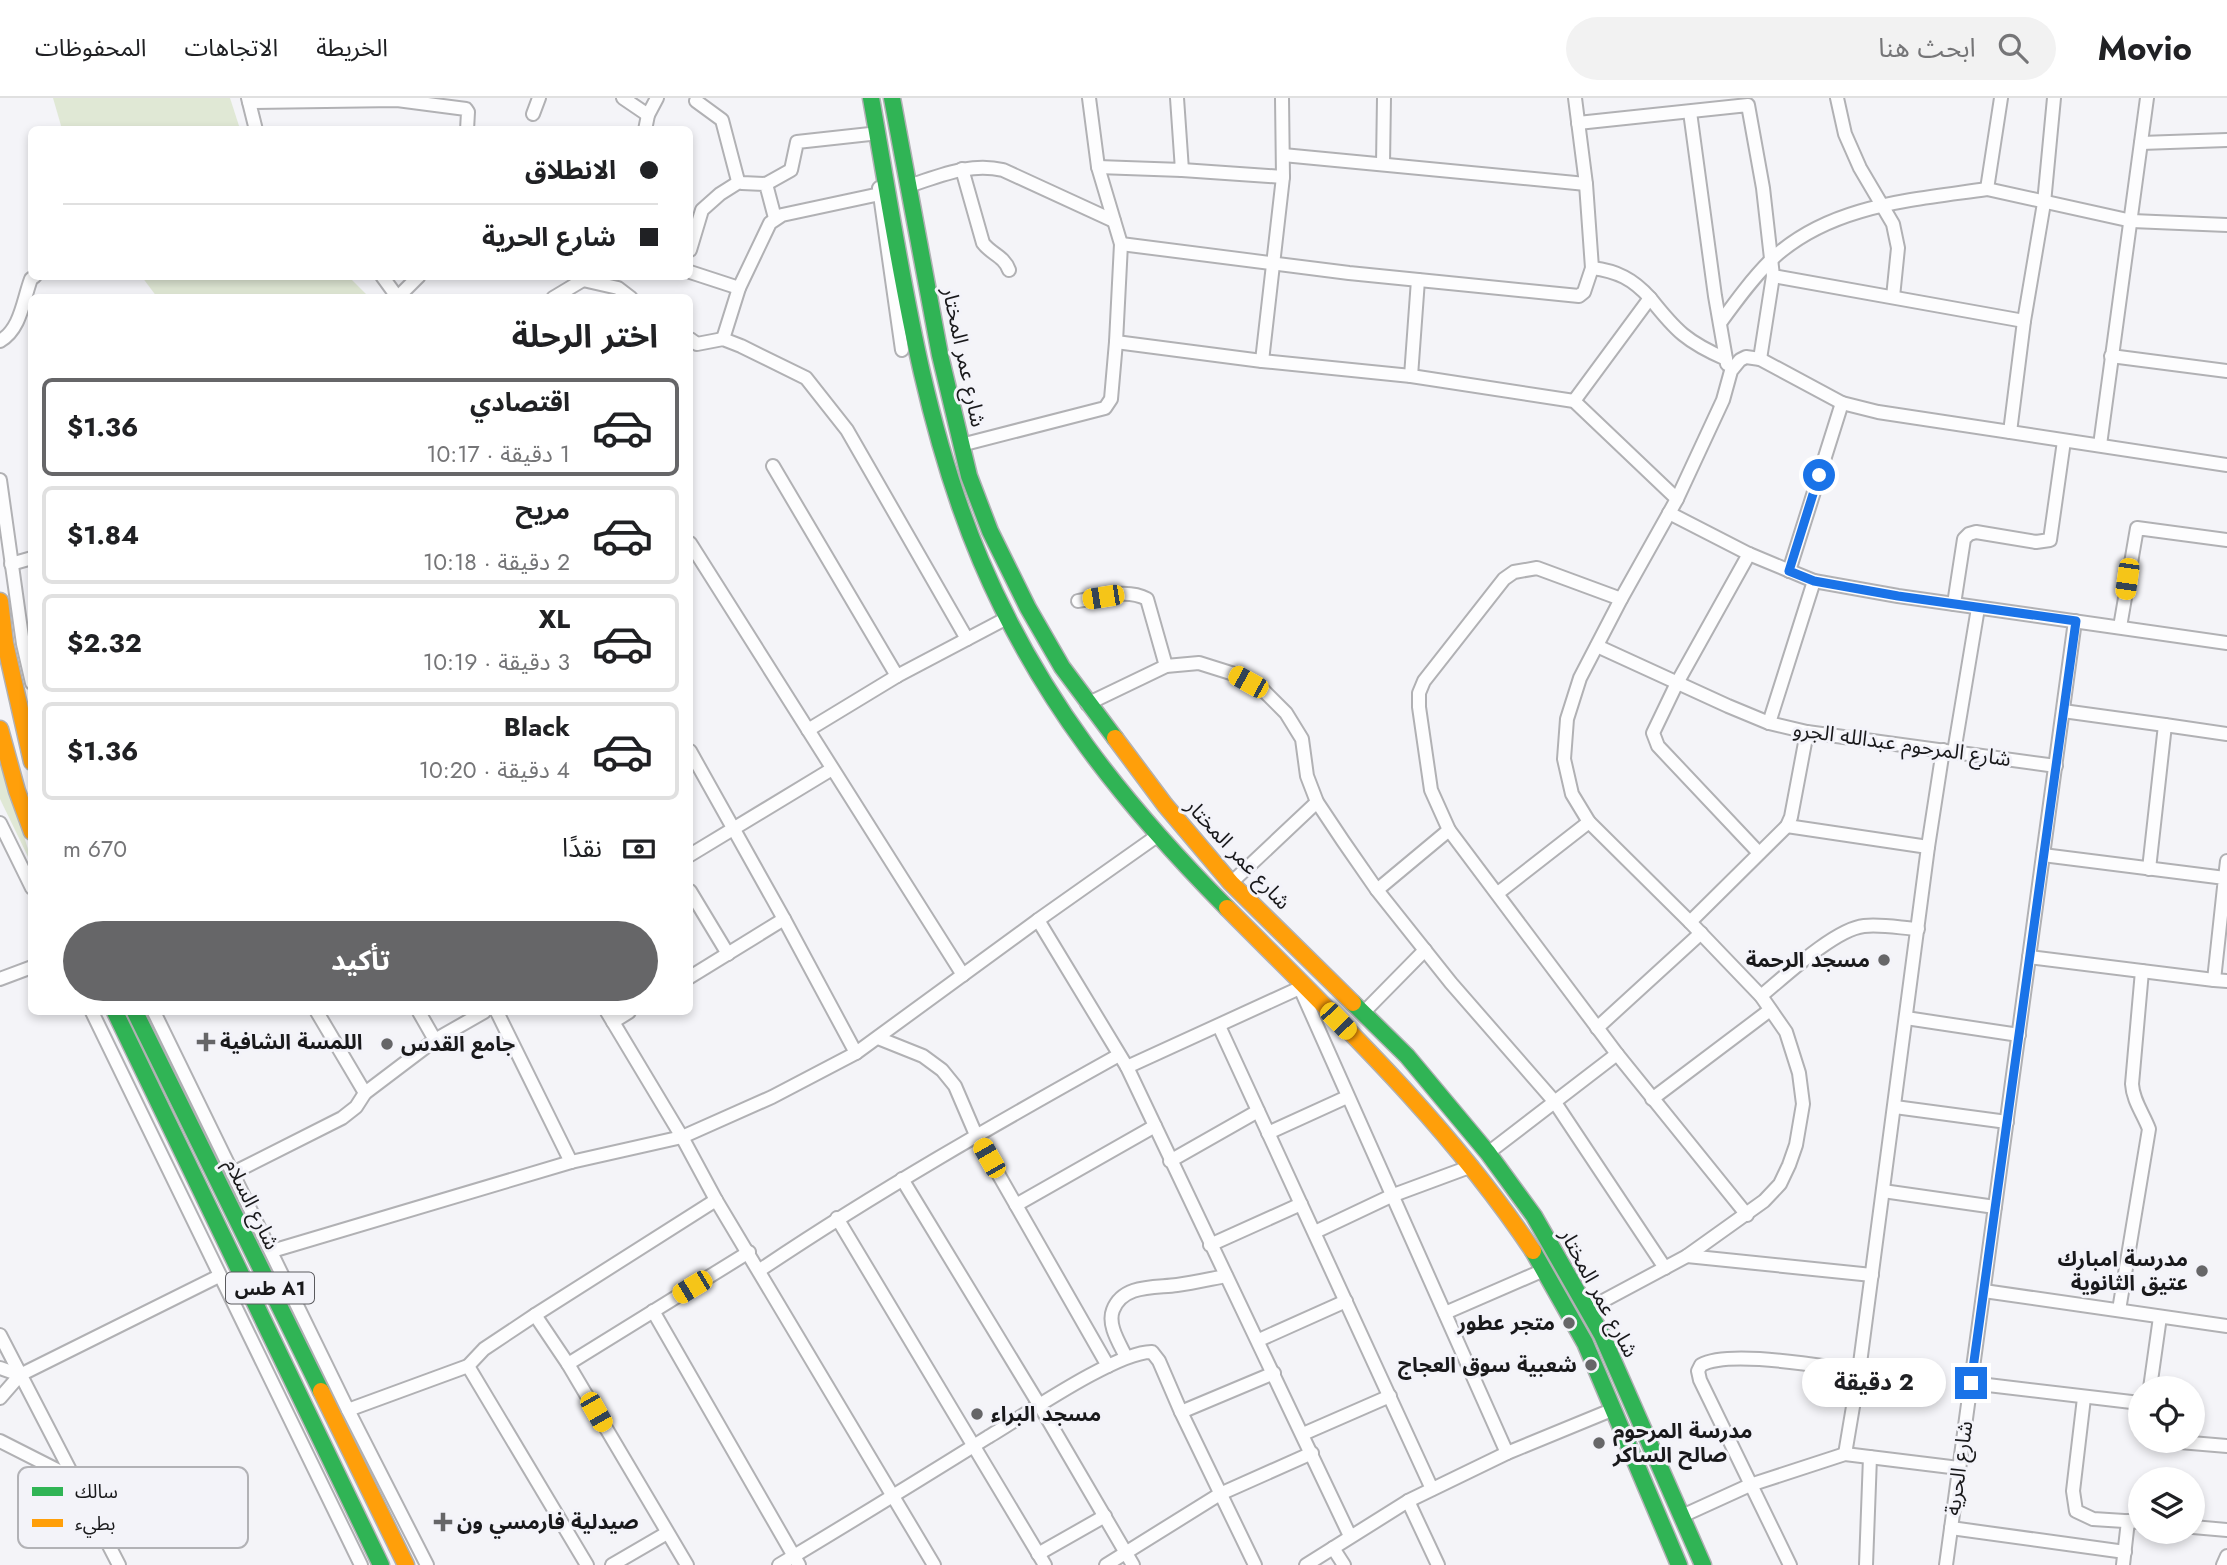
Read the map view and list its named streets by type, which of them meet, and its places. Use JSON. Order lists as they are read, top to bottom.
{
  "streets": {
    "main road": ["شارع عمر المختار", "شارع السلام", "طس A1"],
    "street": ["شارع المرحوم عبدالله الجرو", "شارع الحرية"]
  },
  "crossings": [
    ["شارع المرحوم عبدالله الجرو", "شارع الحرية"]
  ],
  "places": {
    "other": [
      "مسجد الرحمة",
      "جامع القدس",
      "مدرسة امبارك عتيق الثانوية",
      "متجر عطور",
      "شعبية سوق العجاج",
      "مسجد البراء",
      "مدرسة المرحوم صالح الساكر"
    ],
    "health": ["اللمسة الشافية", "صيدلية فارمسي ون"]
  },
  "legend": ["سالك", "بطيء"],
  "page": {
    "header": "Movio",
    "search": "ابحث هنا",
    "nav": ["الخريطة", "الاتجاهات", "المحفوظات"],
    "banner": ["الانطلاق", "شارع الحرية"],
    "heading": "اختر الرحلة",
    "list": [
      {
        "name": "اقتصادي",
        "note": "1 دقيقة · 10:17",
        "value": "$1.36"
      },
      {
        "name": "مريح",
        "note": "2 دقيقة · 10:18",
        "value": "$1.84"
      },
      {
        "name": "XL",
        "note": "3 دقيقة · 10:19",
        "value": "$2.32"
      },
      {
        "name": "Black",
        "note": "4 دقيقة · 10:20",
        "value": "$1.36"
      }
    ],
    "pay": ["نقدًا", "670 m"],
    "buttons": "تأكيد",
    "bubble": "2 دقيقة"
  }
}
